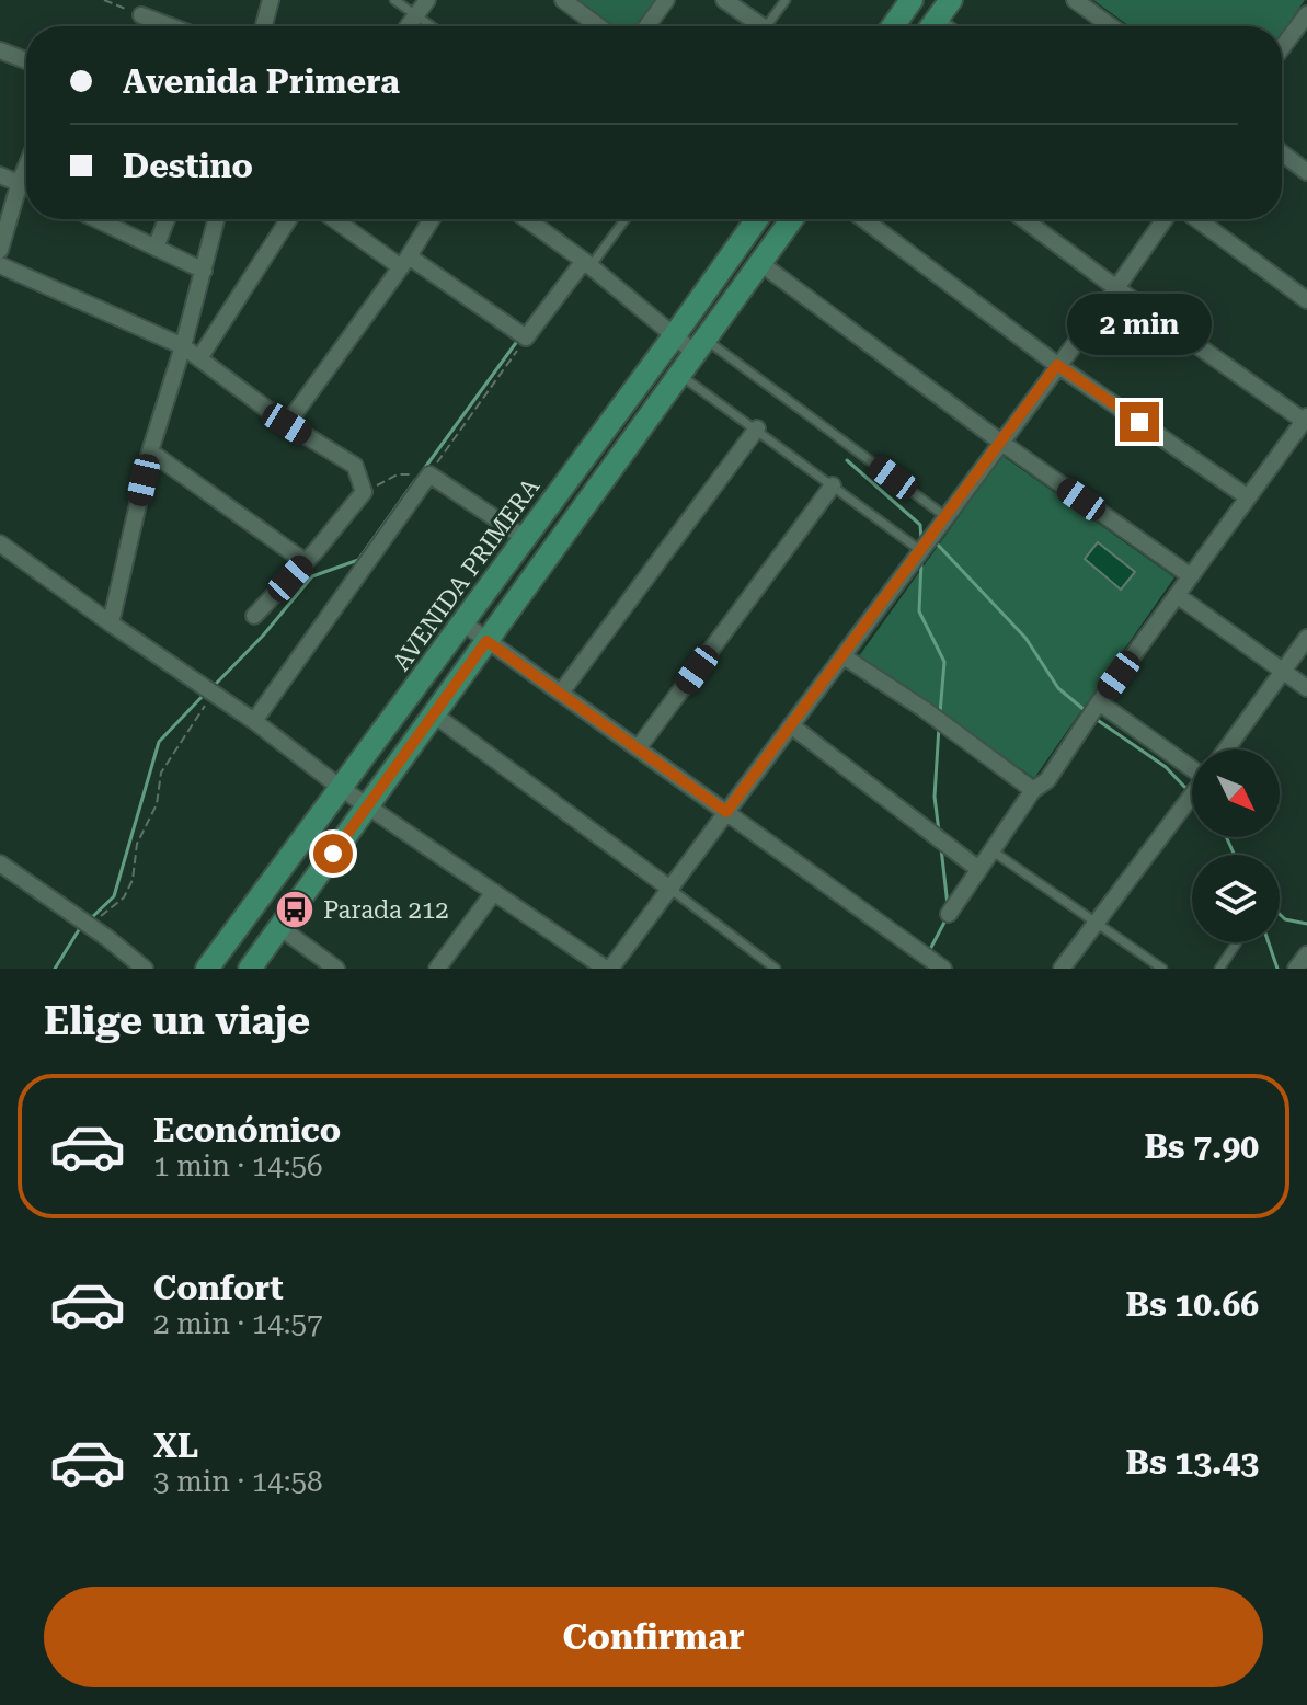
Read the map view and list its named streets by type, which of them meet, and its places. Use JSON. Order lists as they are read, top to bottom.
{
  "streets": {
    "main road": ["AVENIDA PRIMERA"]
  },
  "places": {
    "bus stop": ["Parada 212"]
  },
  "north": "bottom right",
  "page": {
    "banner": ["Avenida Primera", "Destino"],
    "bubble": "2 min",
    "heading": "Elige un viaje",
    "list": [
      {
        "name": "Económico",
        "note": "1 min · 14:56",
        "value": "Bs 7.90"
      },
      {
        "name": "Confort",
        "note": "2 min · 14:57",
        "value": "Bs 10.66"
      },
      {
        "name": "XL",
        "note": "3 min · 14:58",
        "value": "Bs 13.43"
      }
    ],
    "buttons": "Confirmar"
  }
}
